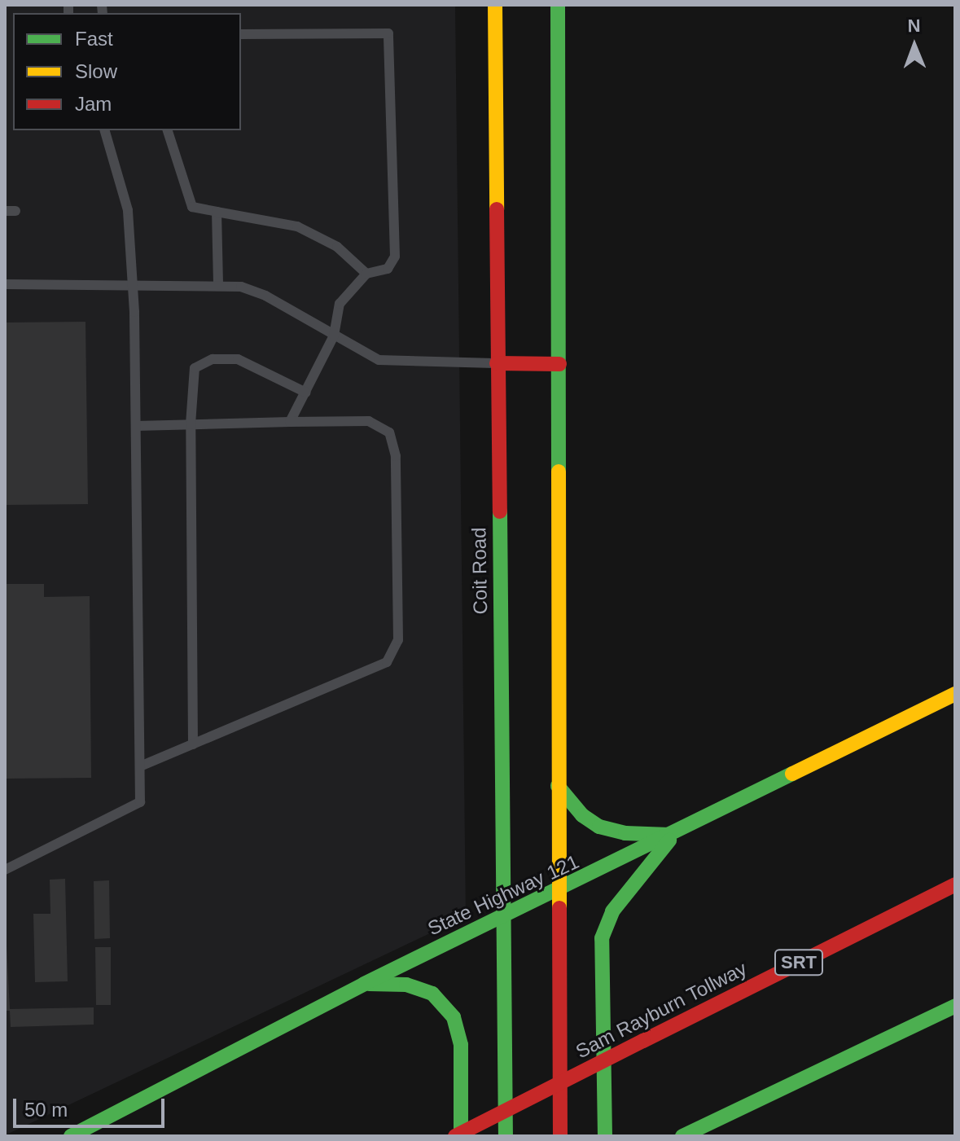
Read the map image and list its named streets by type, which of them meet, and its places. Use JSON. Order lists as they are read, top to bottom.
{
  "streets": {
    "main road": [
      "Coit Road",
      "State Highway 121",
      "SRT",
      "Sam Rayburn Tollway"
    ]
  },
  "crossings": [
    ["Coit Road", "State Highway 121"]
  ],
  "legend": ["Fast", "Slow", "Jam"],
  "scale_bar": "50 m",
  "north": "top"
}
